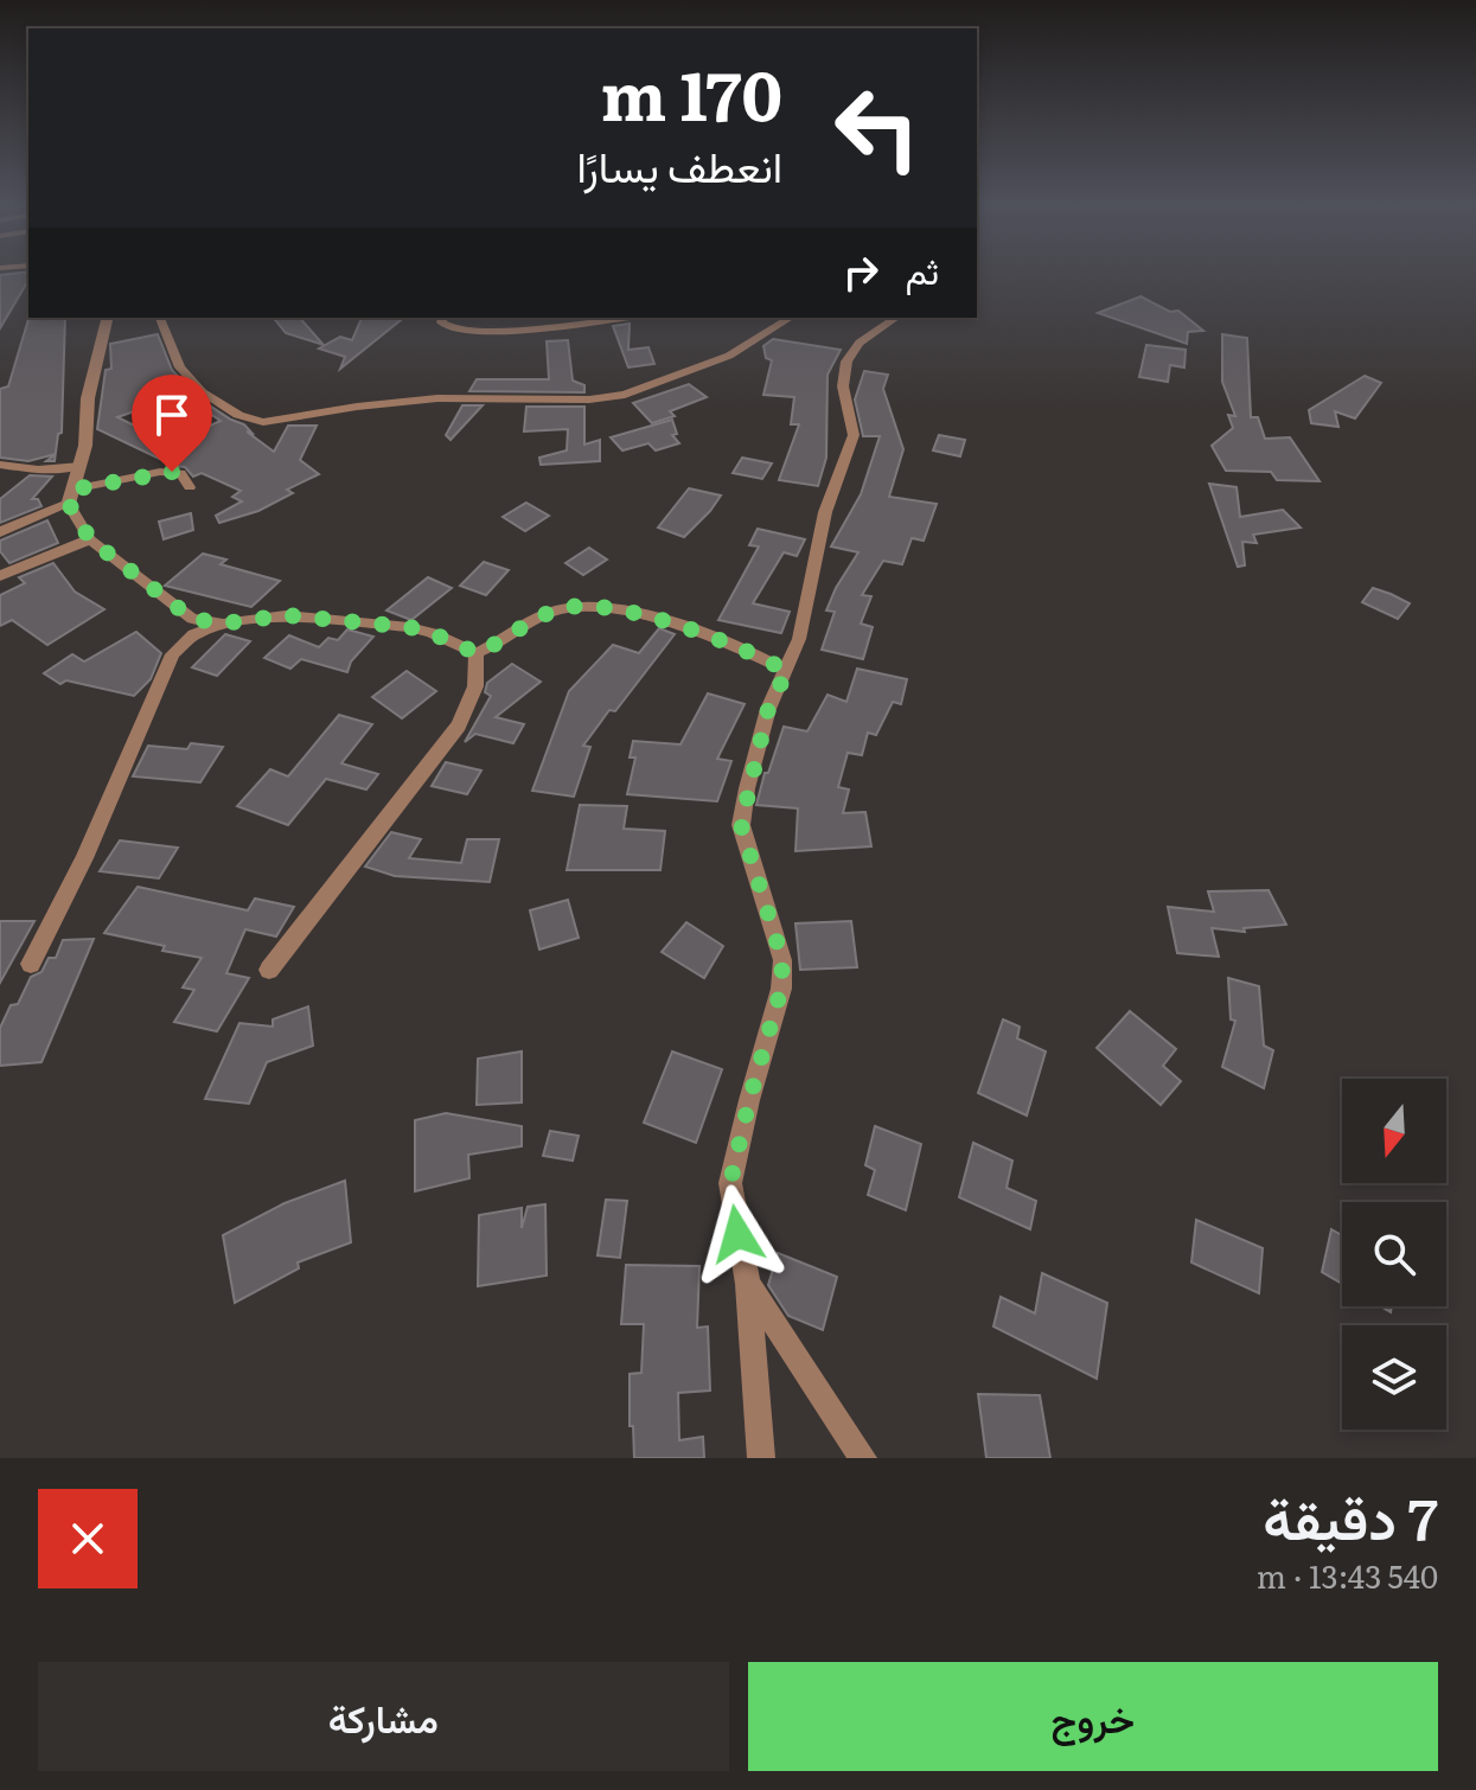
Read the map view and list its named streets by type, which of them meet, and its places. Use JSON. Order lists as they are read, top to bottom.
{
  "north": "bottom",
  "page": {
    "turn": ["170 m", "انعطف يسارًا"],
    "then": "ثم",
    "heading": ["7 دقيقة", "540 m · 13:43"],
    "buttons": ["خروج", "مشاركة"]
  }
}
